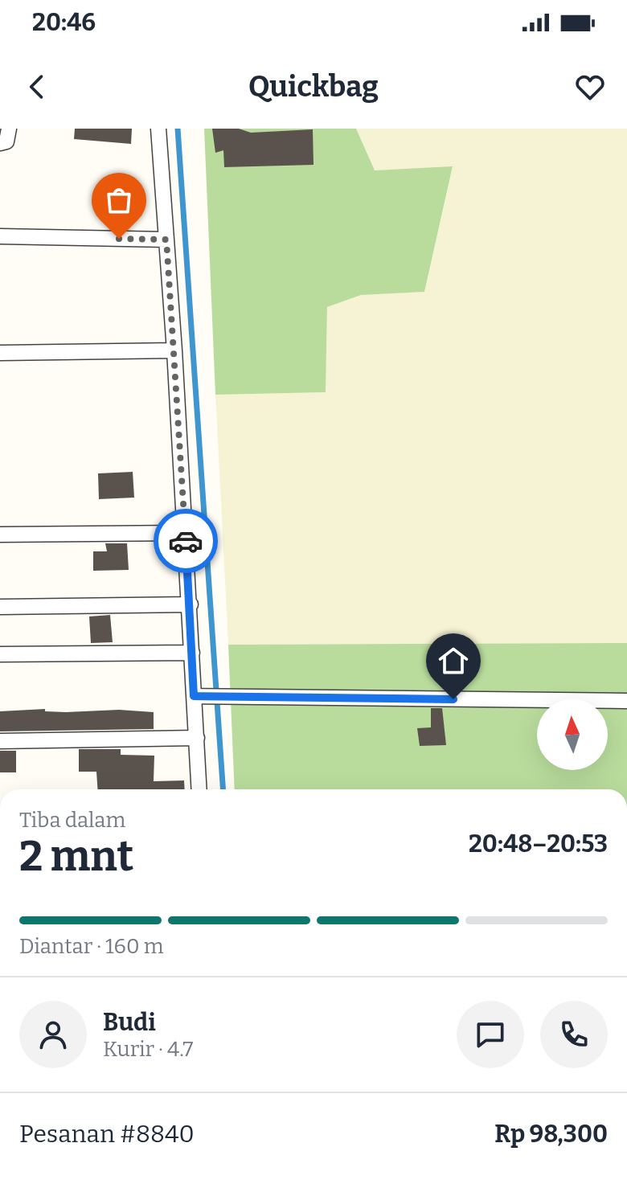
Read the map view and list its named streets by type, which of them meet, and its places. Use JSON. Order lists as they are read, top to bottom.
{
  "north": "top",
  "page": {
    "status": "20:46",
    "header": "Quickbag",
    "heading": ["2 mnt", "Tiba dalam", "20:48–20:53"],
    "panel": [
      "Budi",
      "Kurir · 4.7",
      "Pesanan #8840",
      "Rp 98,300"
    ],
    "bar": "Diantar · 160 m"
  }
}
